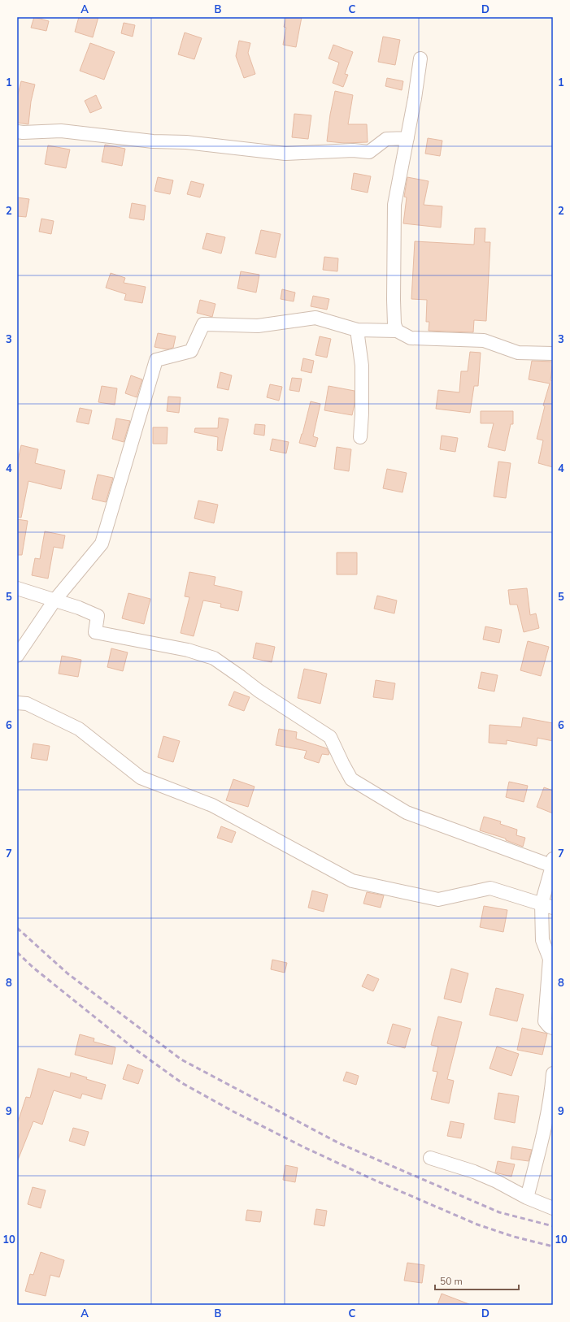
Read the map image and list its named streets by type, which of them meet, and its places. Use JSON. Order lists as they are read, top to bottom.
{
  "scale_bar": "50 m",
  "grid": {
    "columns": [
      "A",
      "B",
      "C",
      "D"
    ],
    "rows": [
      "1",
      "2",
      "3",
      "4",
      "5",
      "6",
      "7",
      "8",
      "9",
      "10"
    ]
  }
}
